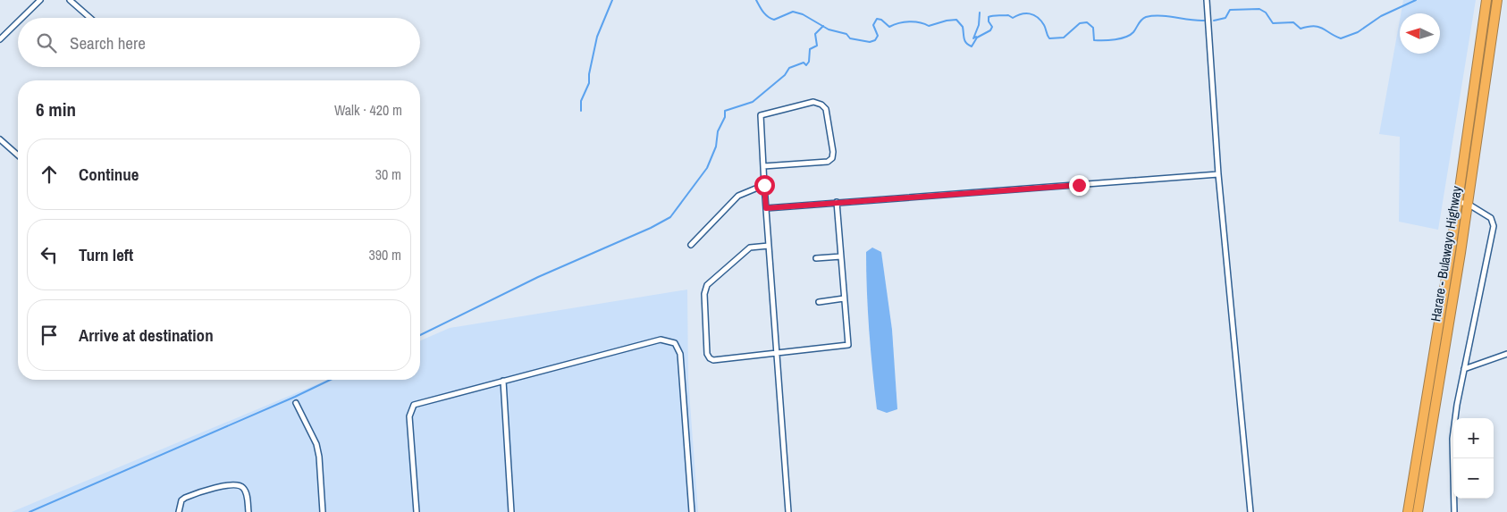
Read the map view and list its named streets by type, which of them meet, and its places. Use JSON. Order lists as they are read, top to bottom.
{
  "streets": {
    "highway": ["Harare - Bulawayo Highway"]
  },
  "north": "left",
  "page": {
    "search": "Search here",
    "heading": ["6 min", "Walk · 420 m"],
    "list": [
      ["Continue", "30 m"],
      ["Turn left", "390 m"],
      "Arrive at destination"
    ],
    "map_buttons": ["+", "−"]
  }
}
